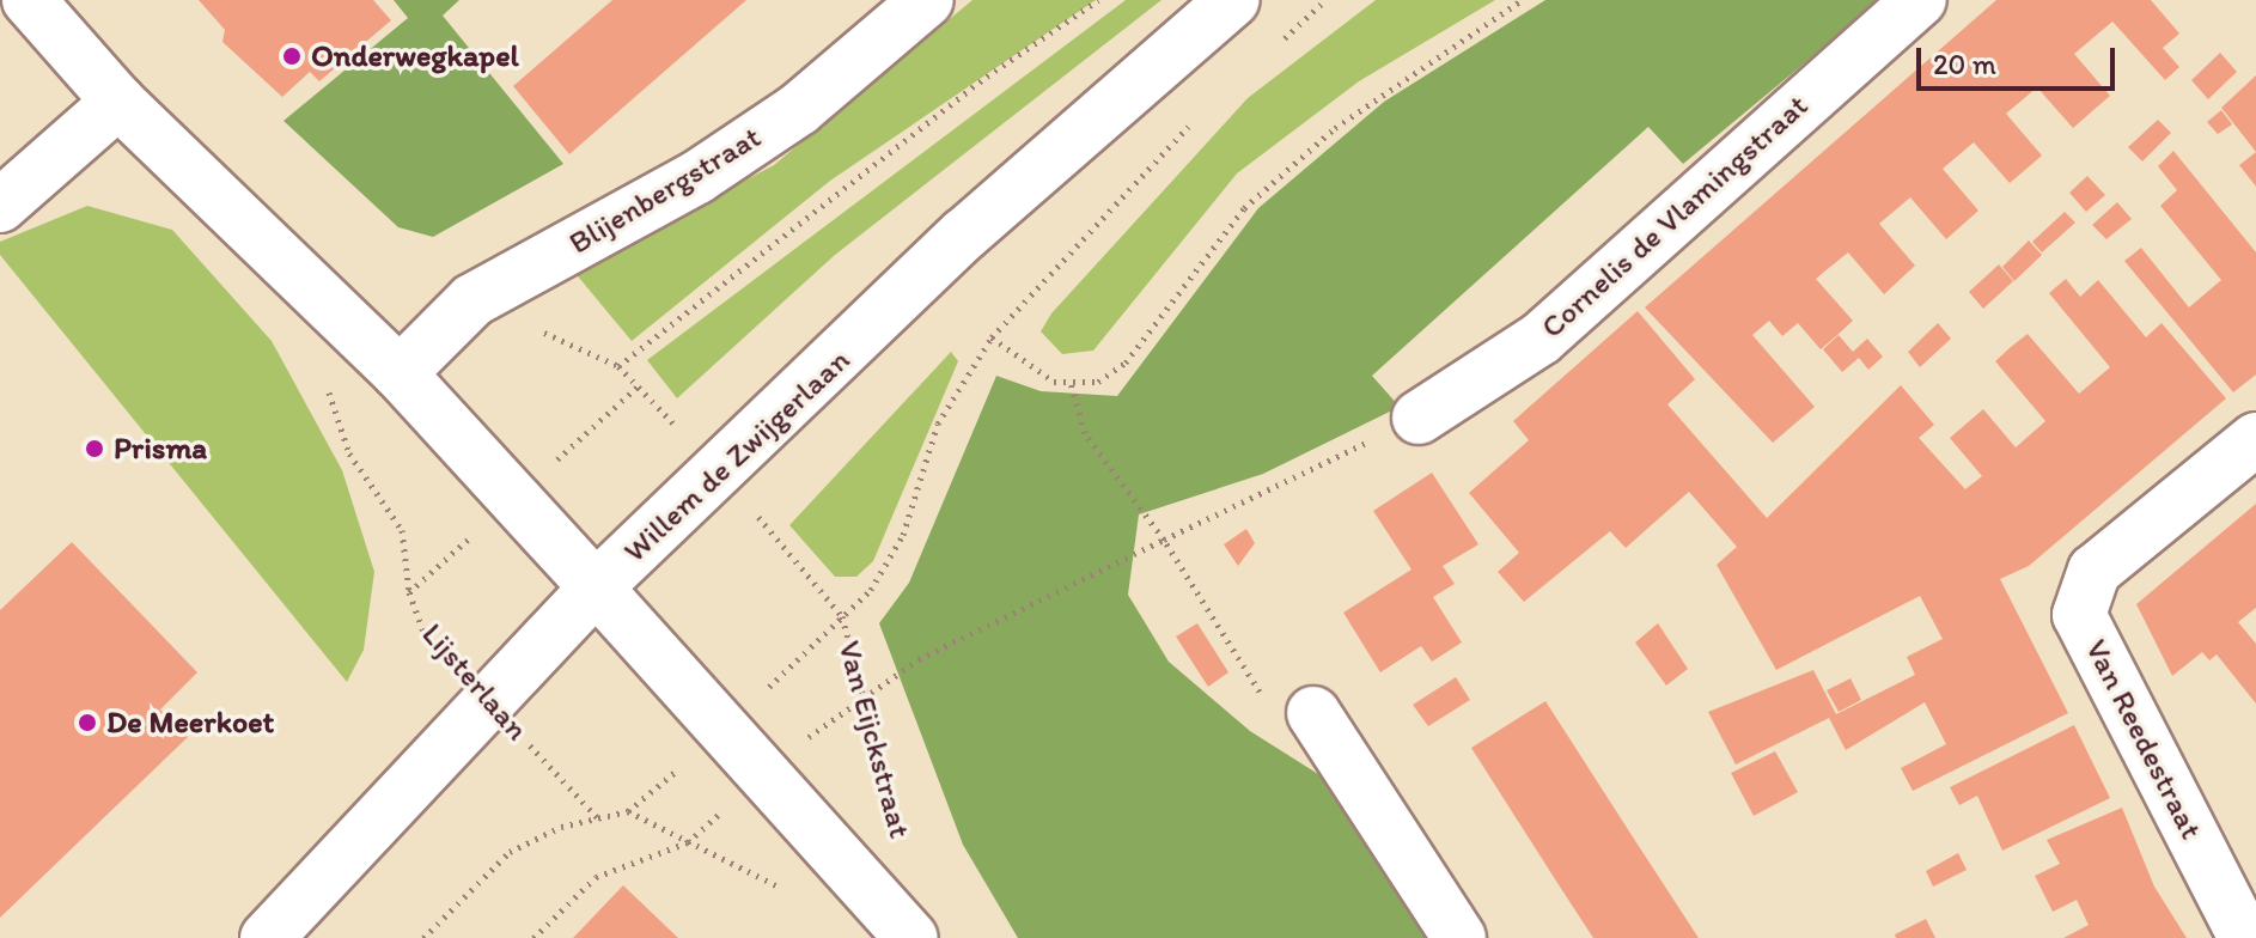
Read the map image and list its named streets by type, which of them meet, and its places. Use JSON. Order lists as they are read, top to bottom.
{
  "streets": {
    "street": [
      "Blijenbergstraat",
      "Cornelis de Vlamingstraat",
      "Willem de Zwijgerlaan",
      "Van Eijckstraat",
      "Van Reedestraat"
    ],
    "path": ["Lijsterlaan"]
  },
  "crossings": [
    ["Willem de Zwijgerlaan", "Lijsterlaan"],
    ["Willem de Zwijgerlaan", "Van Eijckstraat"]
  ],
  "places": ["Onderwegkapel", "Prisma", "De Meerkoet"],
  "scale_bar": "20 m"
}
